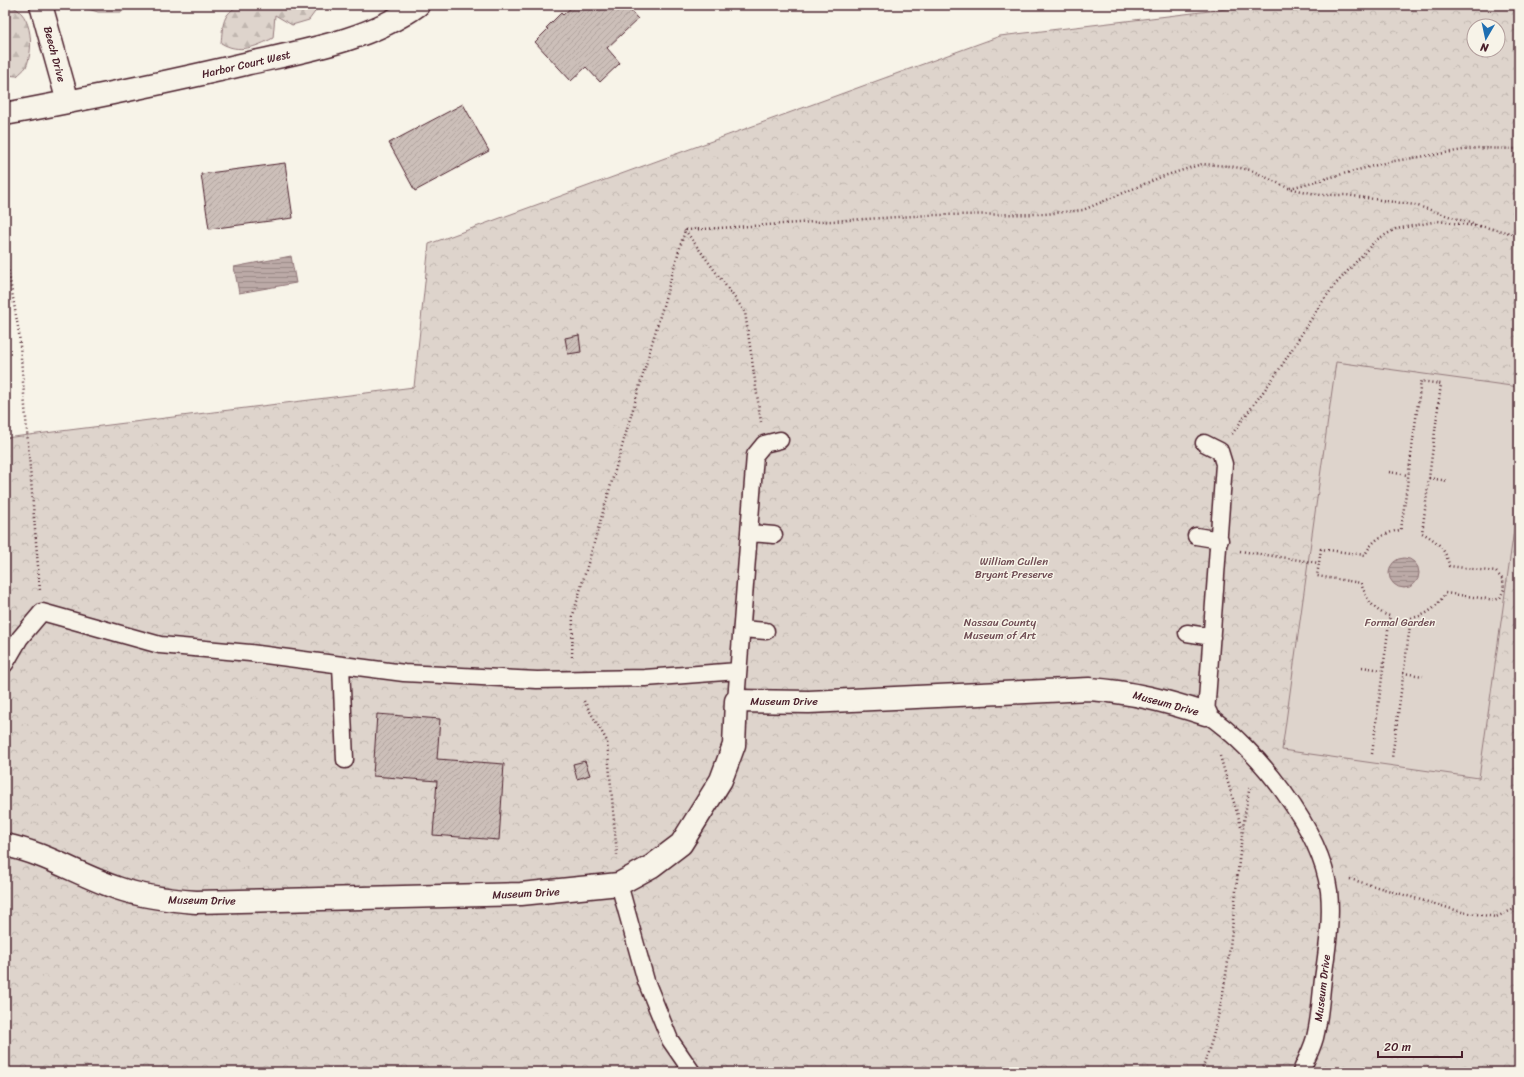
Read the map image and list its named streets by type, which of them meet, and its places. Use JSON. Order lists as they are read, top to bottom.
{
  "streets": {
    "street": ["Beech Drive", "Harbor Court West", "Museum Drive"]
  },
  "crossings": [
    ["Beech Drive", "Harbor Court West"]
  ],
  "parks": ["William Cullen Bryant Preserve", "Nassau County Museum of Art", "Formal Garden"],
  "scale_bar": "20 m",
  "north": "bottom"
}
